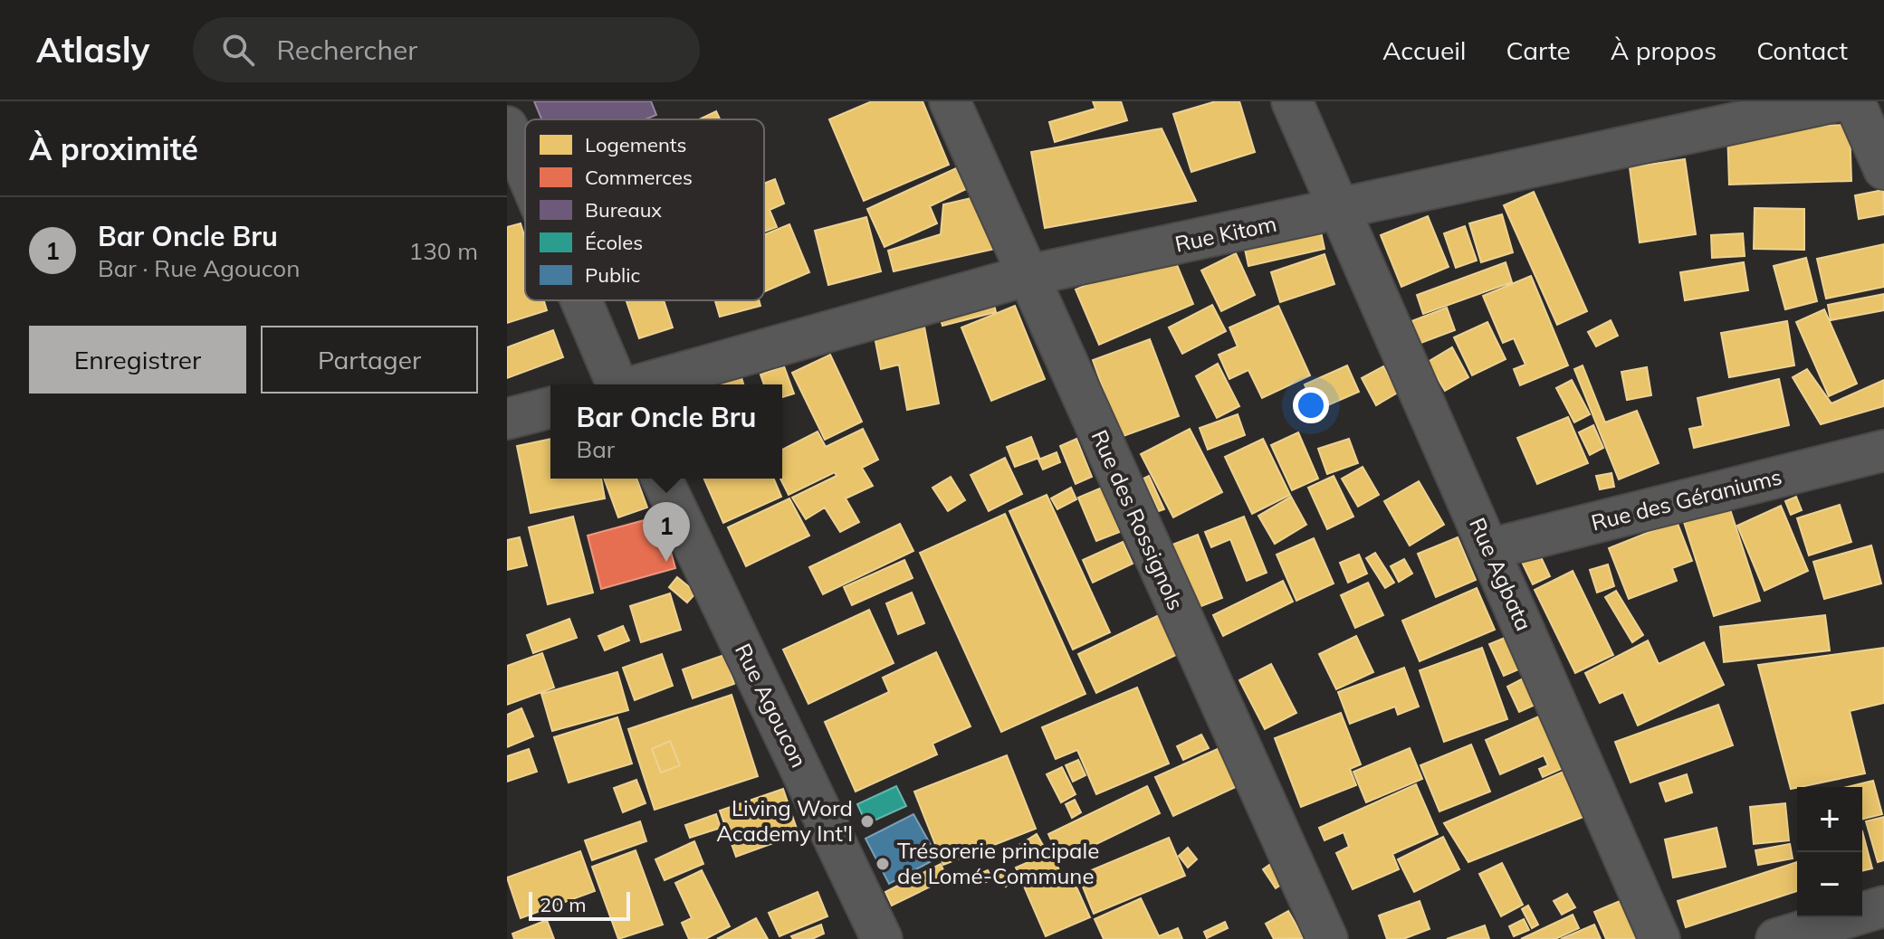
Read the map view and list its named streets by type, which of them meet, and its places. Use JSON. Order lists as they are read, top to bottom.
{
  "streets": {
    "street": [
      "Rue Kitom",
      "Rue des Géraniums",
      "Rue des Rossignols",
      "Rue Agbata",
      "Rue Agoucon"
    ]
  },
  "crossings": [
    ["Rue Kitom", "Rue des Rossignols"],
    ["Rue Kitom", "Rue Agbata"],
    ["Rue des Géraniums", "Rue Agbata"]
  ],
  "places": ["Living Word Academy Int'l", "Trésorerie principale de Lomé-Commune"],
  "legend": [
    "Logements",
    "Commerces",
    "Bureaux",
    "Écoles",
    "Public"
  ],
  "scale_bar": "20 m",
  "page": {
    "header": "Atlasly",
    "search": "Rechercher",
    "nav": [
      "Accueil",
      "Carte",
      "À propos",
      "Contact"
    ],
    "heading": "À proximité",
    "list": [
      {
        "mark": "1",
        "name": "Bar Oncle Bru",
        "note": "Bar · Rue Agoucon",
        "value": "130 m"
      }
    ],
    "buttons": ["Enregistrer", "Partager"],
    "popup": ["Bar Oncle Bru", "Bar"],
    "pins": "1",
    "map_buttons": ["+", "−"],
    "scale": "20 m"
  }
}
